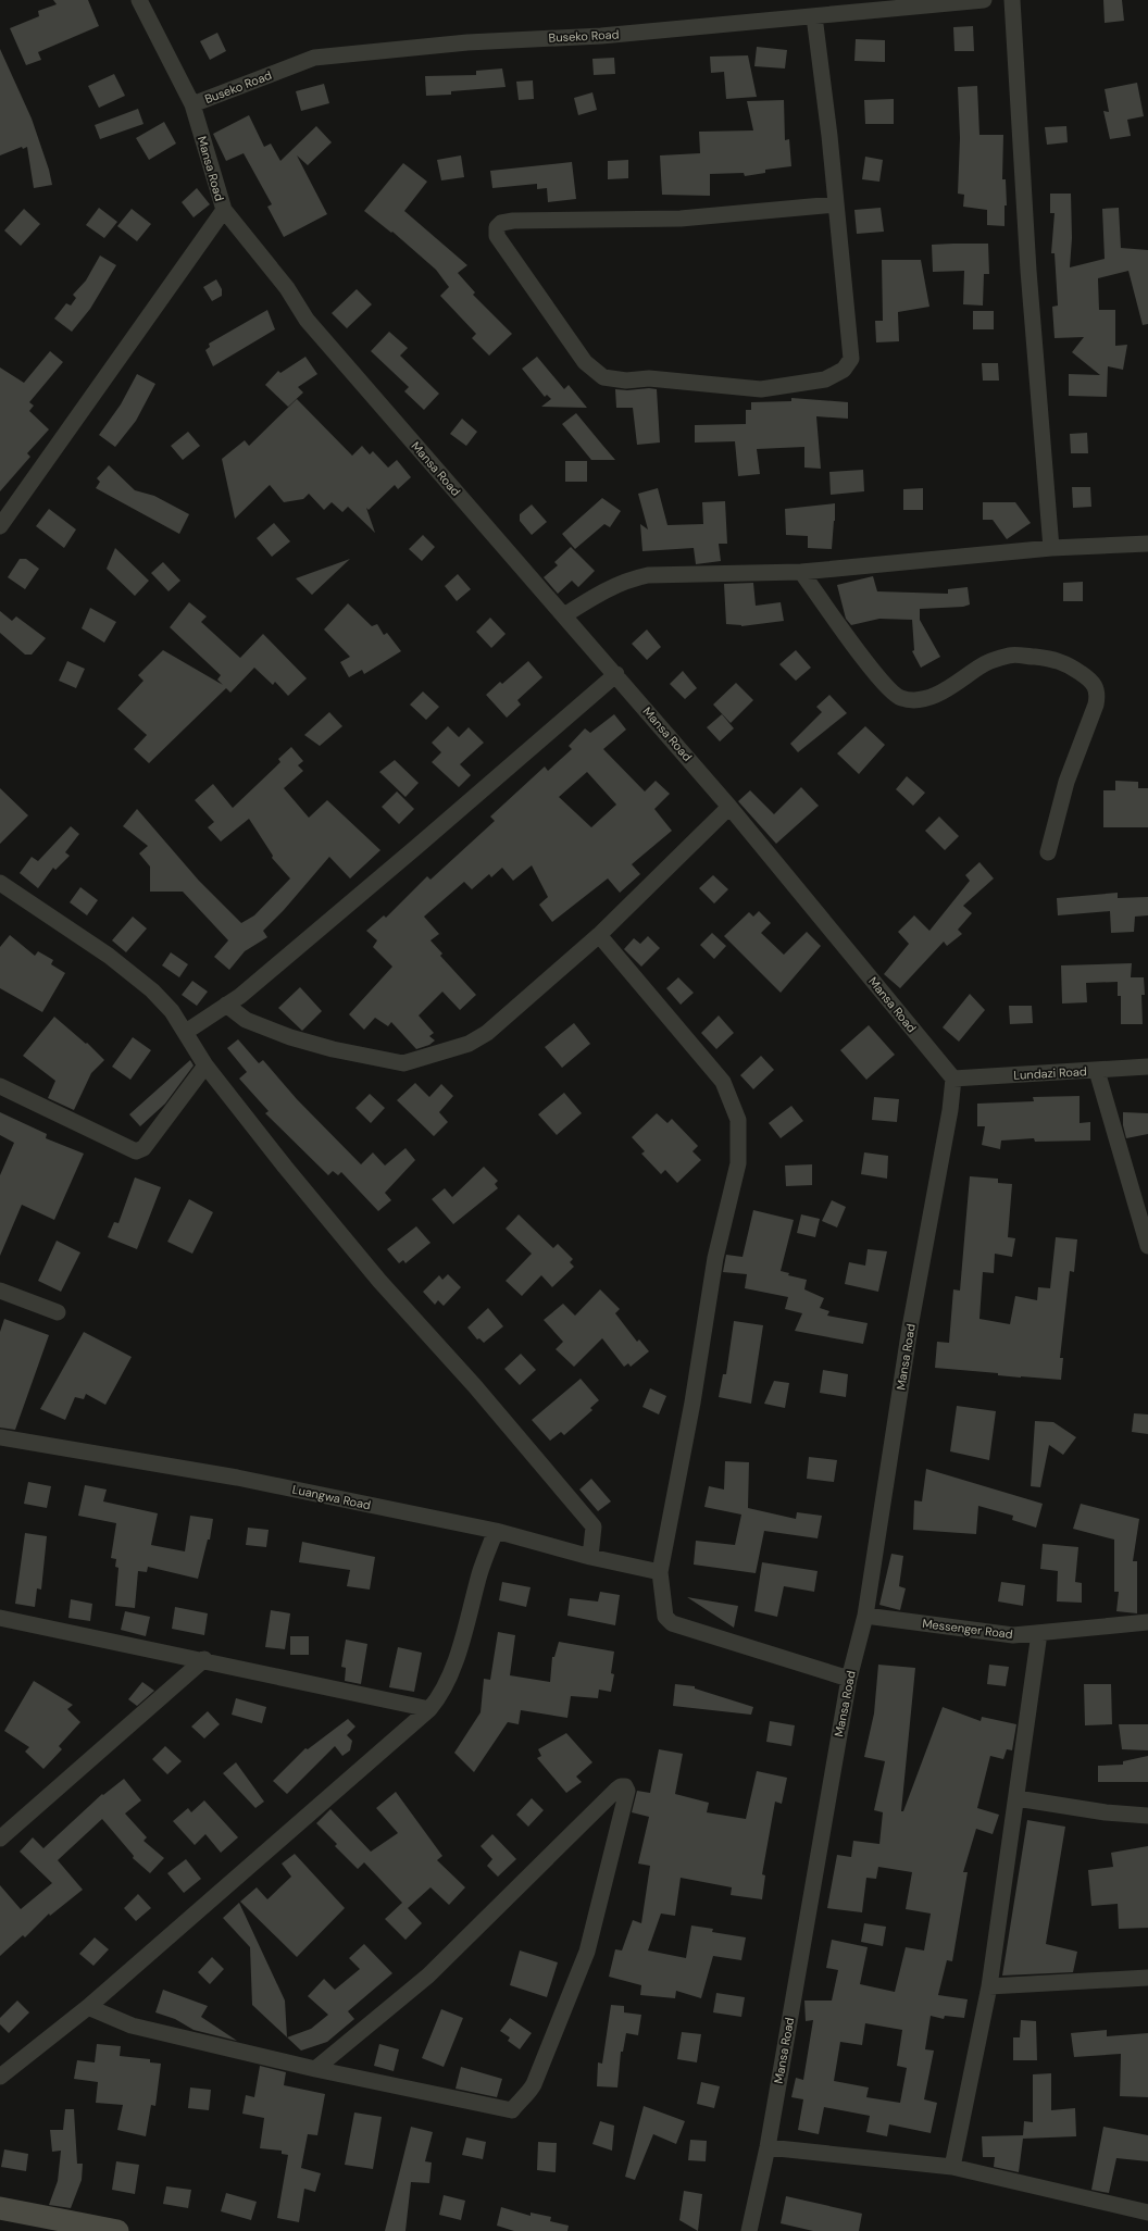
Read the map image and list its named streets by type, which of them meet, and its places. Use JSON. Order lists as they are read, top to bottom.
{
  "streets": {
    "street": [
      "Buseko Road",
      "Mansa Road",
      "Lundazi Road",
      "Luangwa Road",
      "Messenger Road"
    ]
  },
  "crossings": [
    ["Buseko Road", "Mansa Road"],
    ["Mansa Road", "Lundazi Road"],
    ["Mansa Road", "Messenger Road"]
  ]
}
